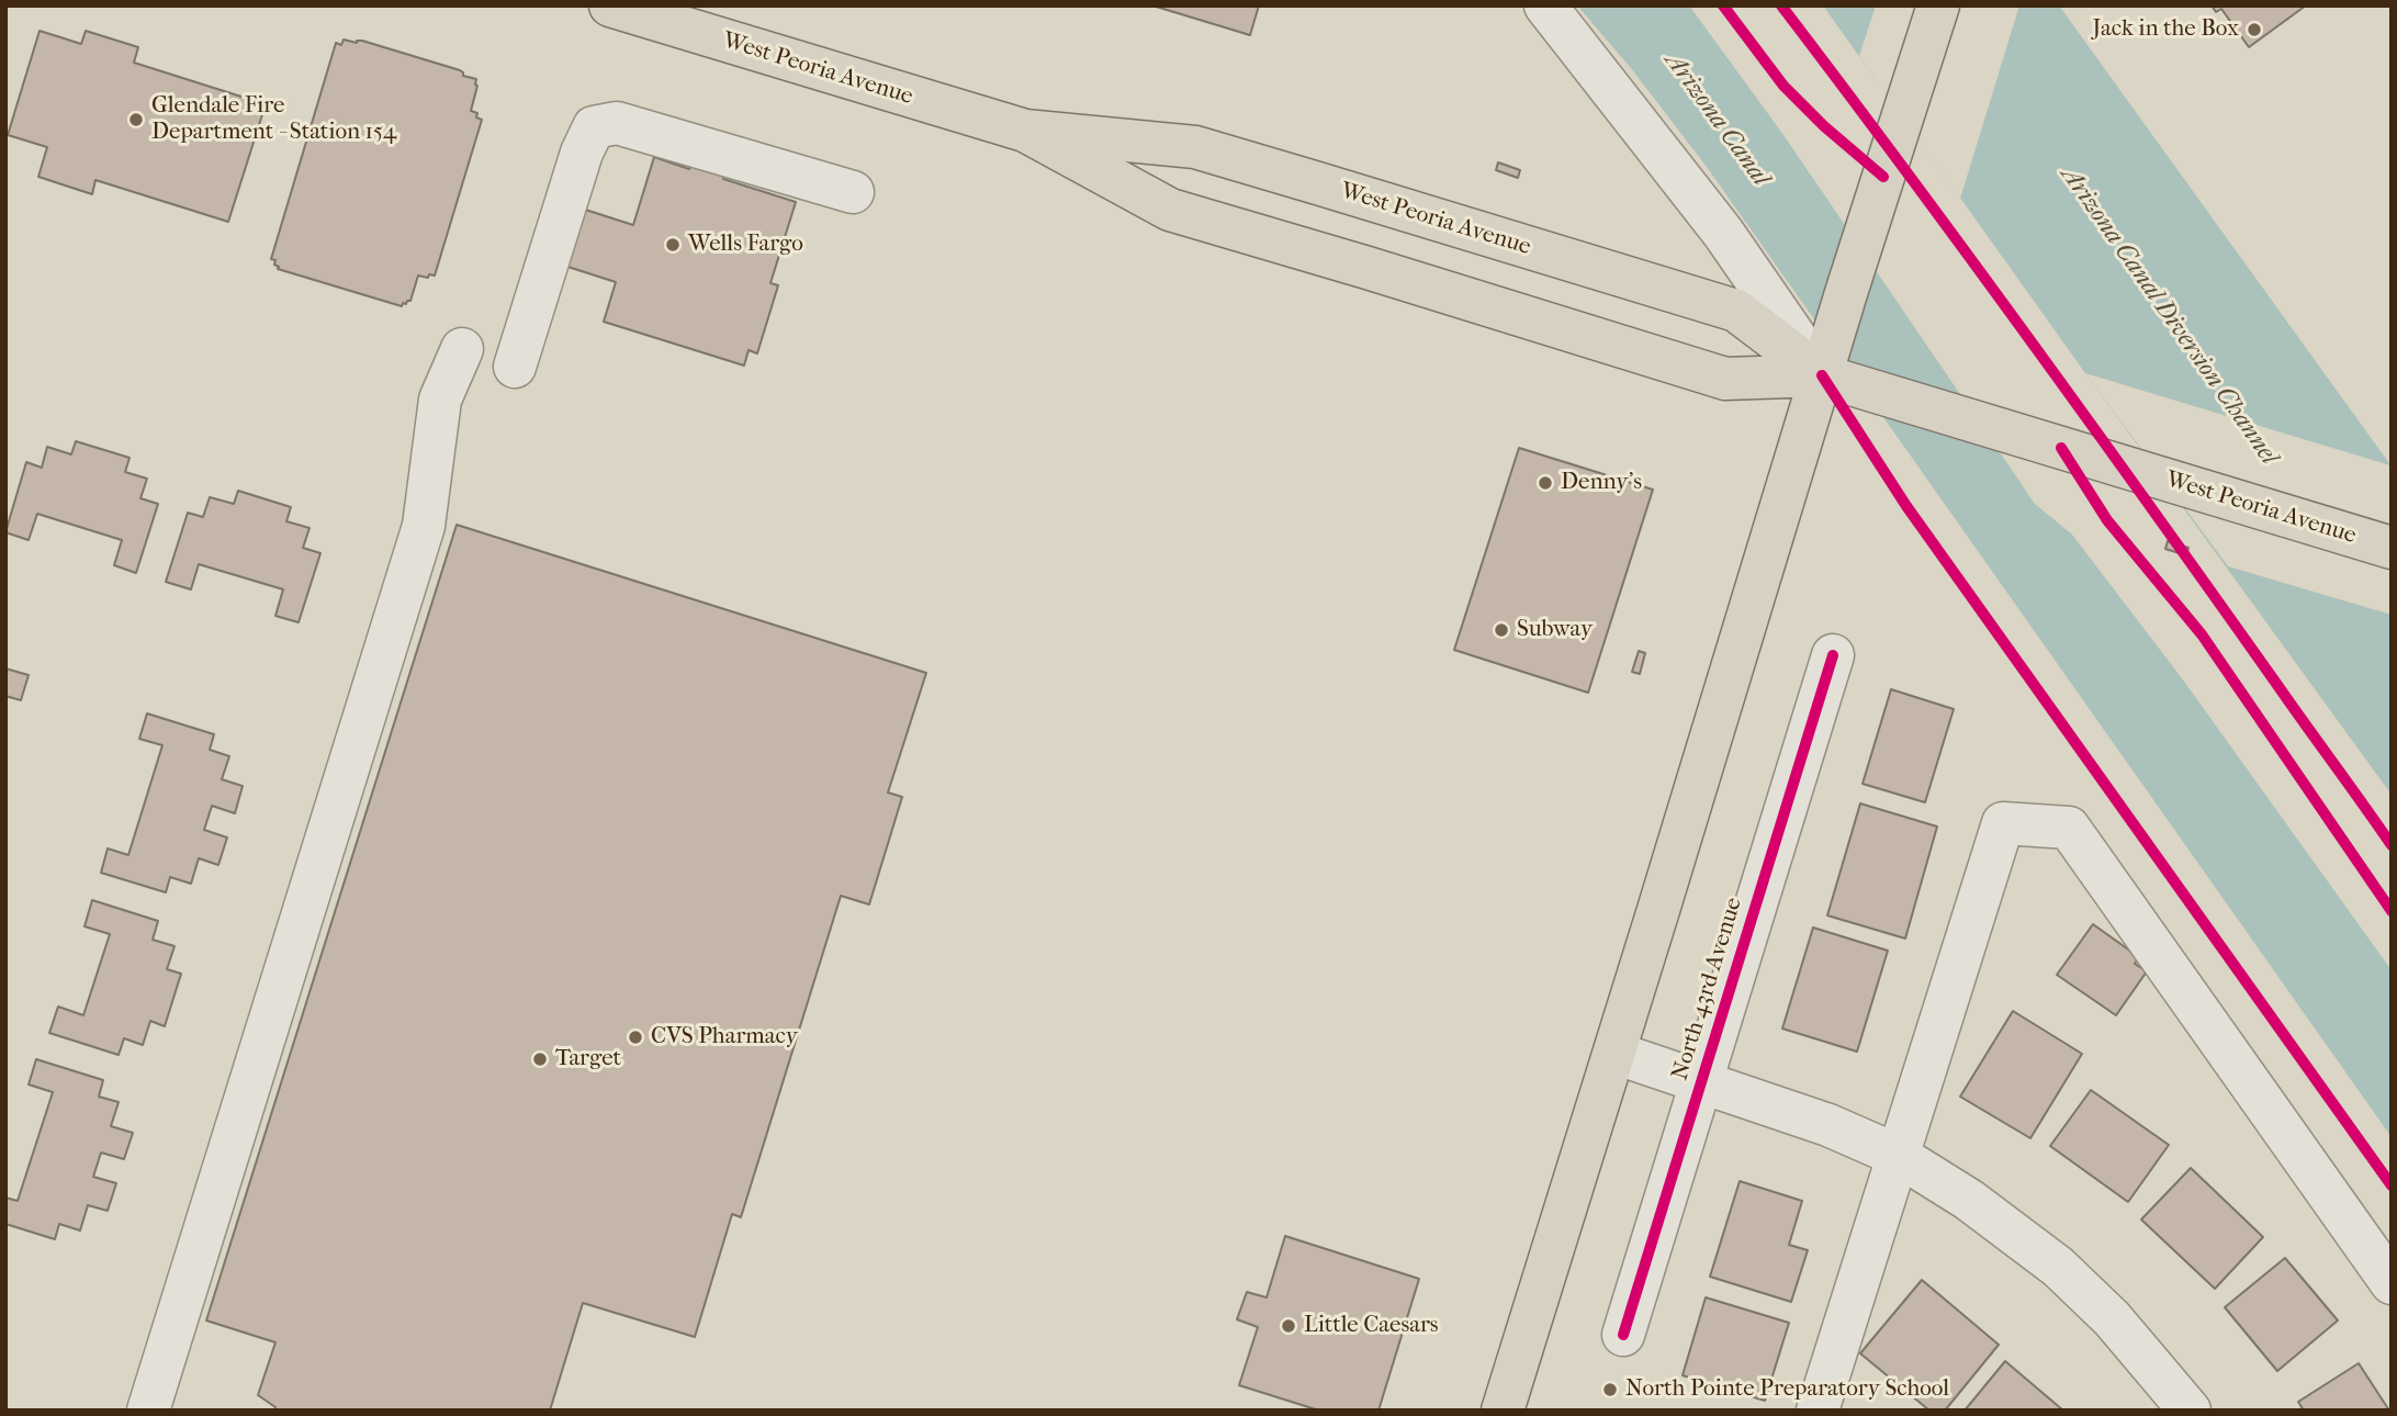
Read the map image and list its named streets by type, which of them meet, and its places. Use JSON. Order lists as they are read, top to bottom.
{
  "streets": {
    "main road": ["West Peoria Avenue"],
    "street": ["North 43rd Avenue"]
  },
  "water": ["Arizona Canal", "Arizona Canal Diversion Channel"],
  "places": [
    "Jack in the Box",
    "Glendale Fire Department - Station 154",
    "Wells Fargo",
    "Denny's",
    "Subway",
    "CVS Pharmacy",
    "Target",
    "Little Caesars",
    "North Pointe Preparatory School"
  ]
}
